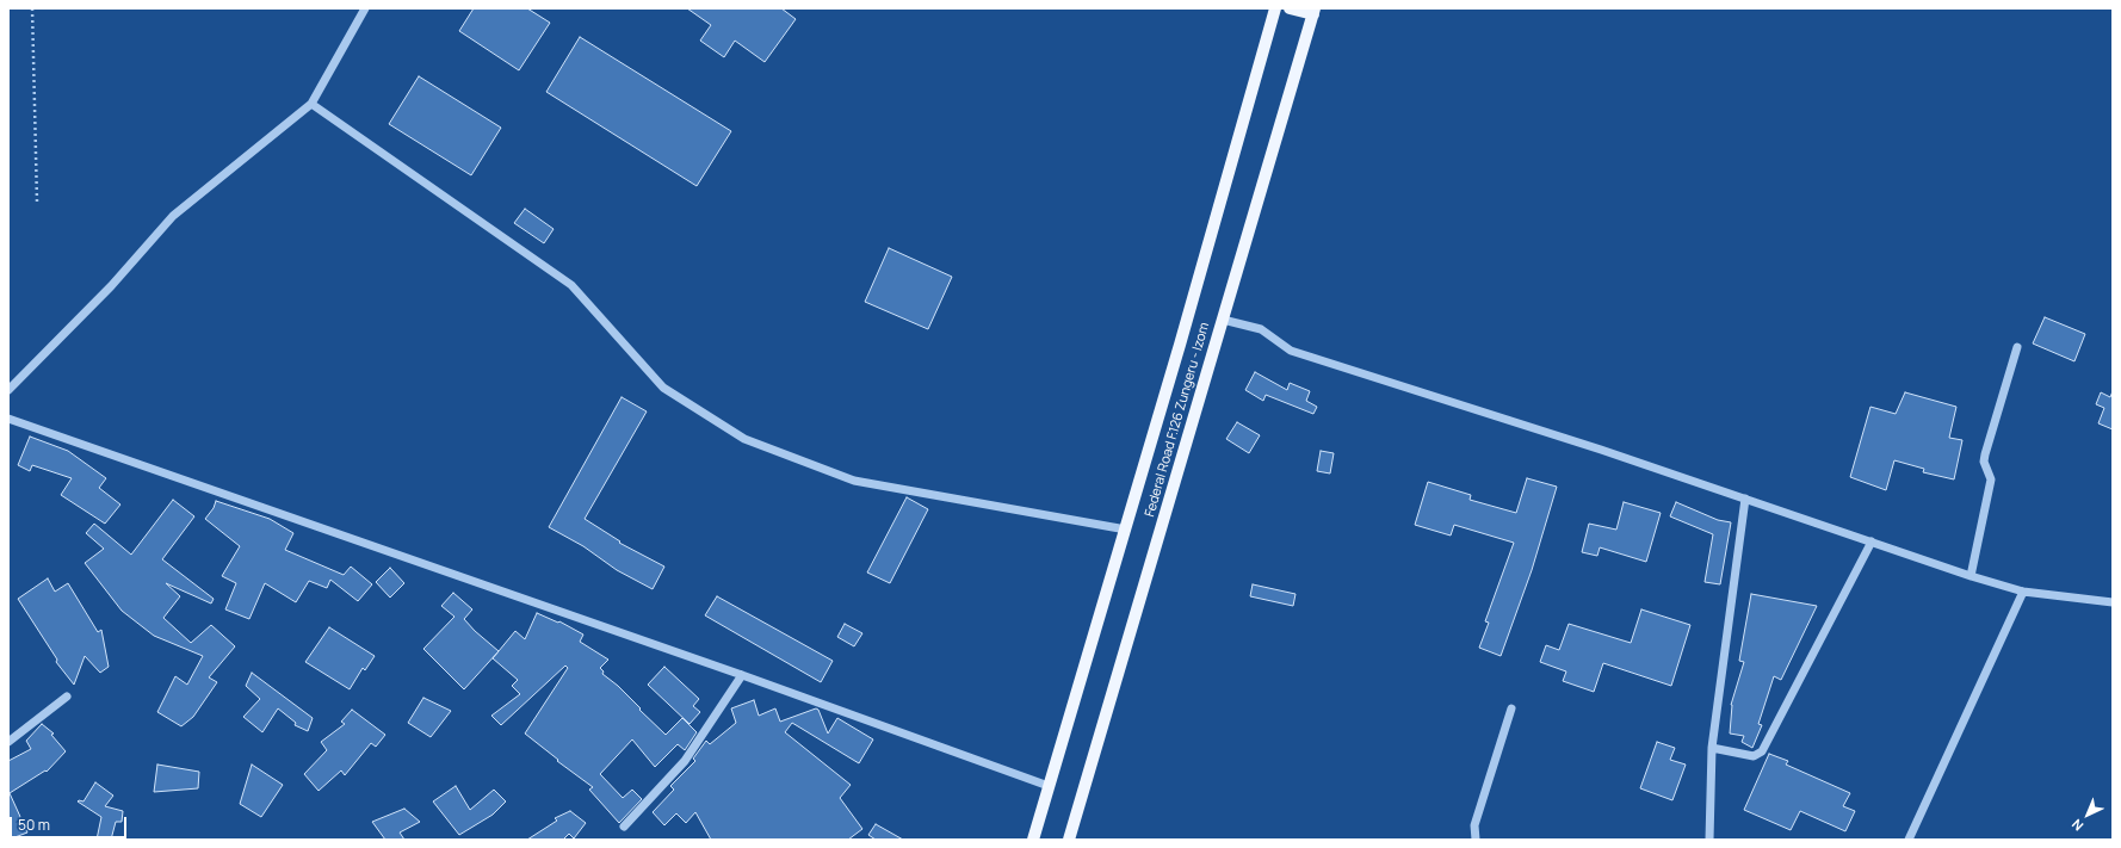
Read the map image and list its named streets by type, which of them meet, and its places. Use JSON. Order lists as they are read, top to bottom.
{
  "streets": {
    "main road": ["Federal Road F.126 Zungeru - Izom"]
  },
  "scale_bar": "50 m",
  "north": "bottom left"
}
